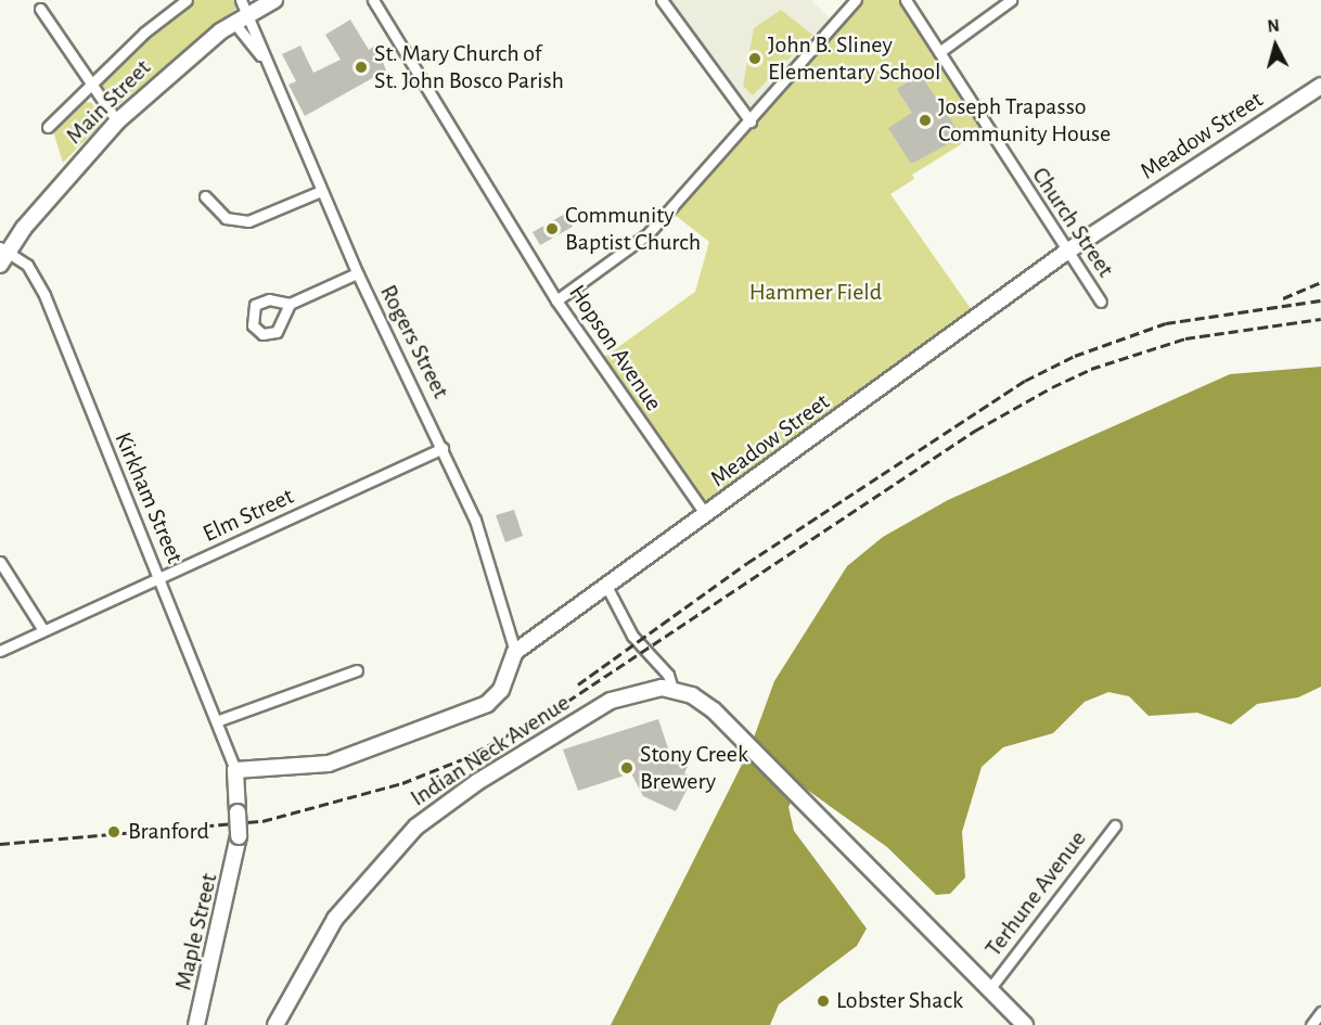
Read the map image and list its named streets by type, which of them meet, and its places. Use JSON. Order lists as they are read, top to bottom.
{
  "streets": {
    "street": [
      "Main Street",
      "Meadow Street",
      "Church Street",
      "Rogers Street",
      "Hopson Avenue",
      "Kirkham Street",
      "Elm Street",
      "Indian Neck Avenue",
      "Terhune Avenue",
      "Maple Street"
    ]
  },
  "crossings": [
    ["Main Street", "Rogers Street"],
    ["Main Street", "Kirkham Street"],
    ["Meadow Street", "Church Street"],
    ["Meadow Street", "Rogers Street"],
    ["Meadow Street", "Hopson Avenue"],
    ["Rogers Street", "Elm Street"],
    ["Kirkham Street", "Elm Street"],
    ["Kirkham Street", "Maple Street"],
    ["Indian Neck Avenue", "Terhune Avenue"]
  ],
  "parks": ["Hammer Field"],
  "places": [
    "John B. Sliney Elementary School",
    "St. Mary Church of St. John Bosco Parish",
    "Joseph Trapasso Community House",
    "Community Baptist Church",
    "Stony Creek Brewery",
    "Branford",
    "Lobster Shack"
  ],
  "north": "top"
}
